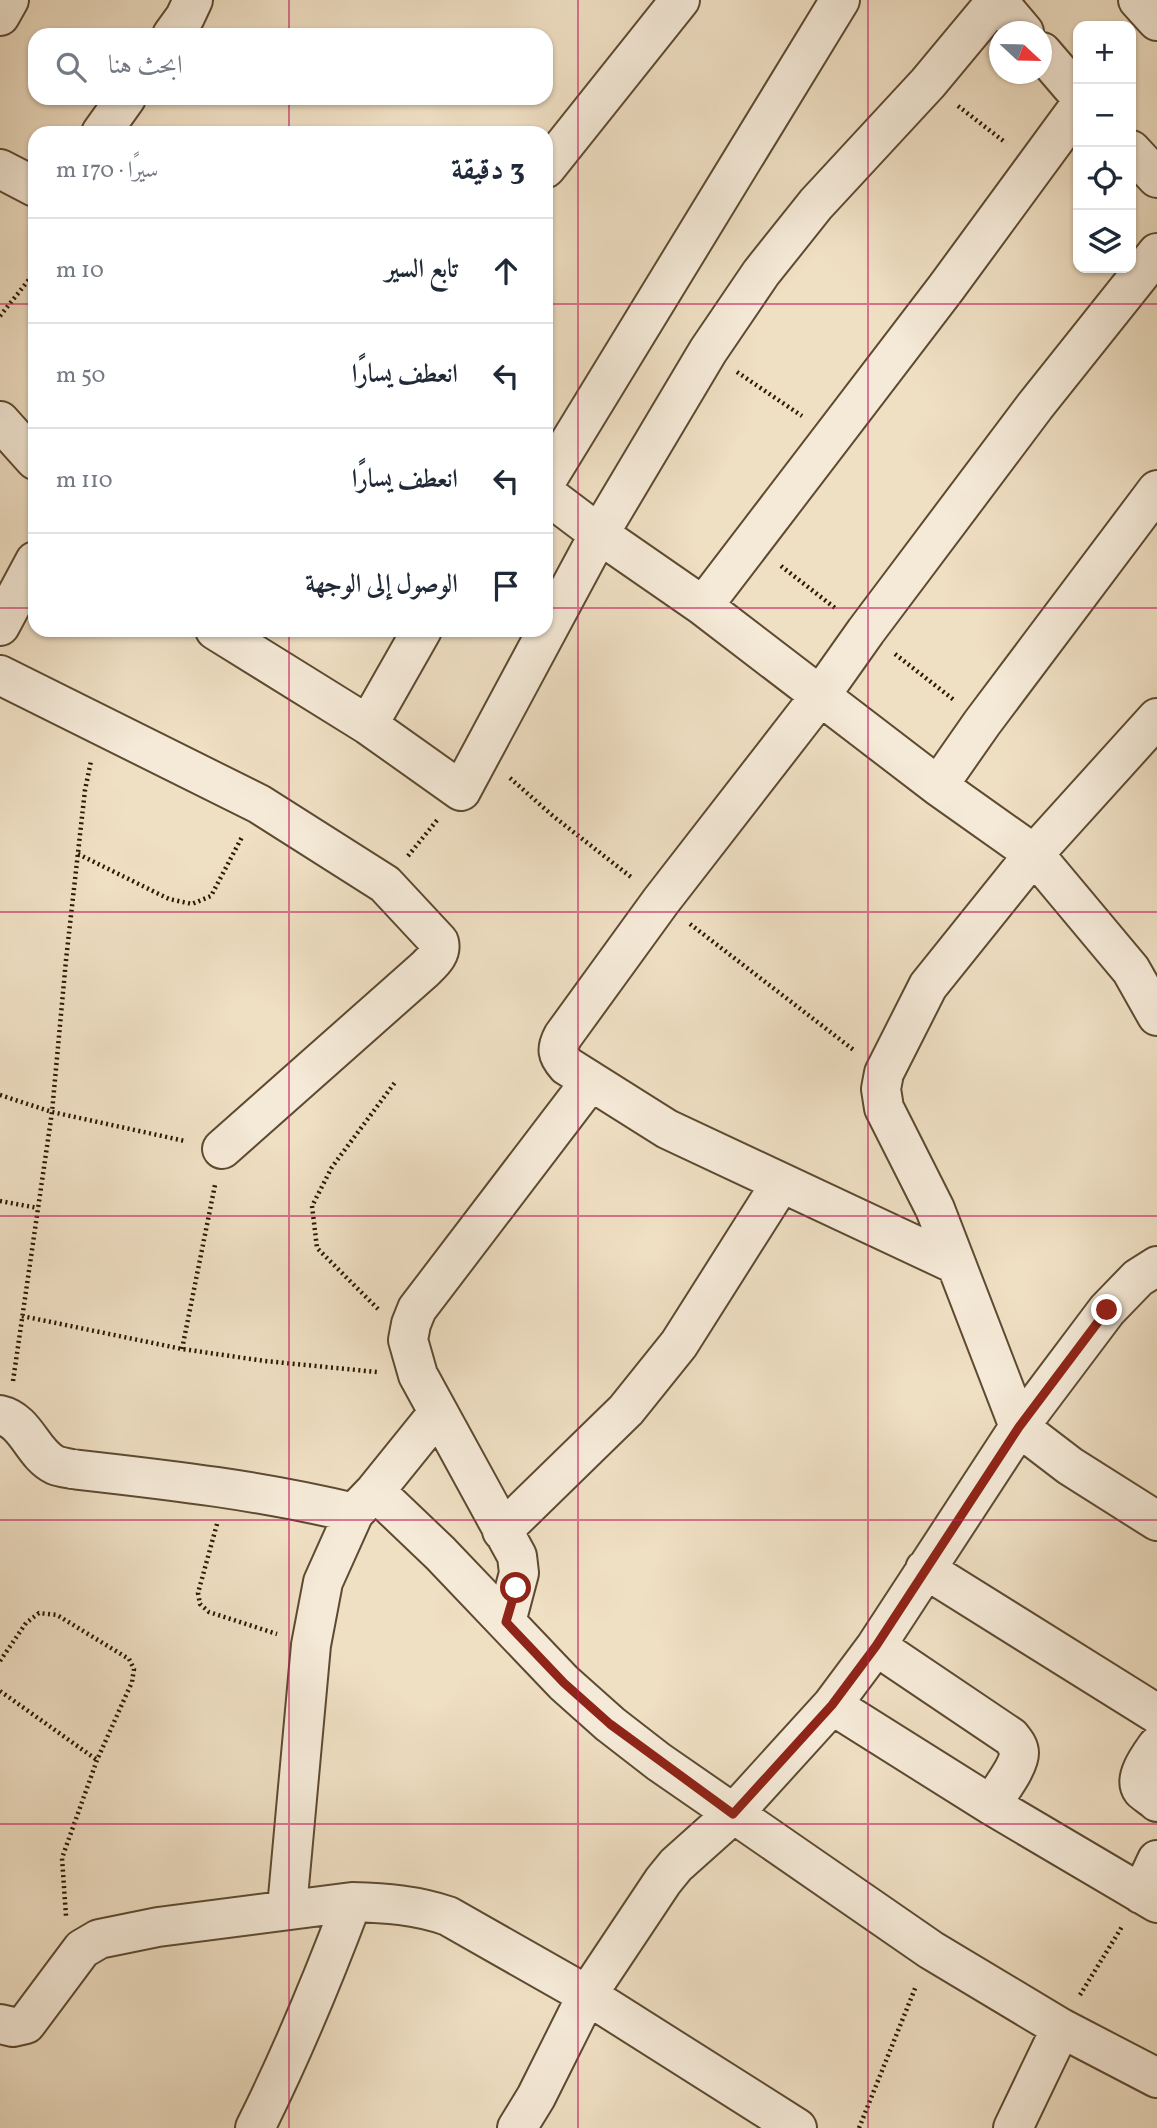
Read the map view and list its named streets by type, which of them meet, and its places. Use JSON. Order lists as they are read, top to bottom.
{
  "north": "right",
  "page": {
    "map_buttons": ["+", "−"],
    "search": "ابحث هنا",
    "heading": ["3 دقيقة", "سيرًا · 170 m"],
    "list": [
      ["تابع السير", "10 m"],
      ["انعطف يسارًا", "50 m"],
      ["انعطف يسارًا", "110 m"],
      "الوصول إلى الوجهة"
    ]
  }
}
